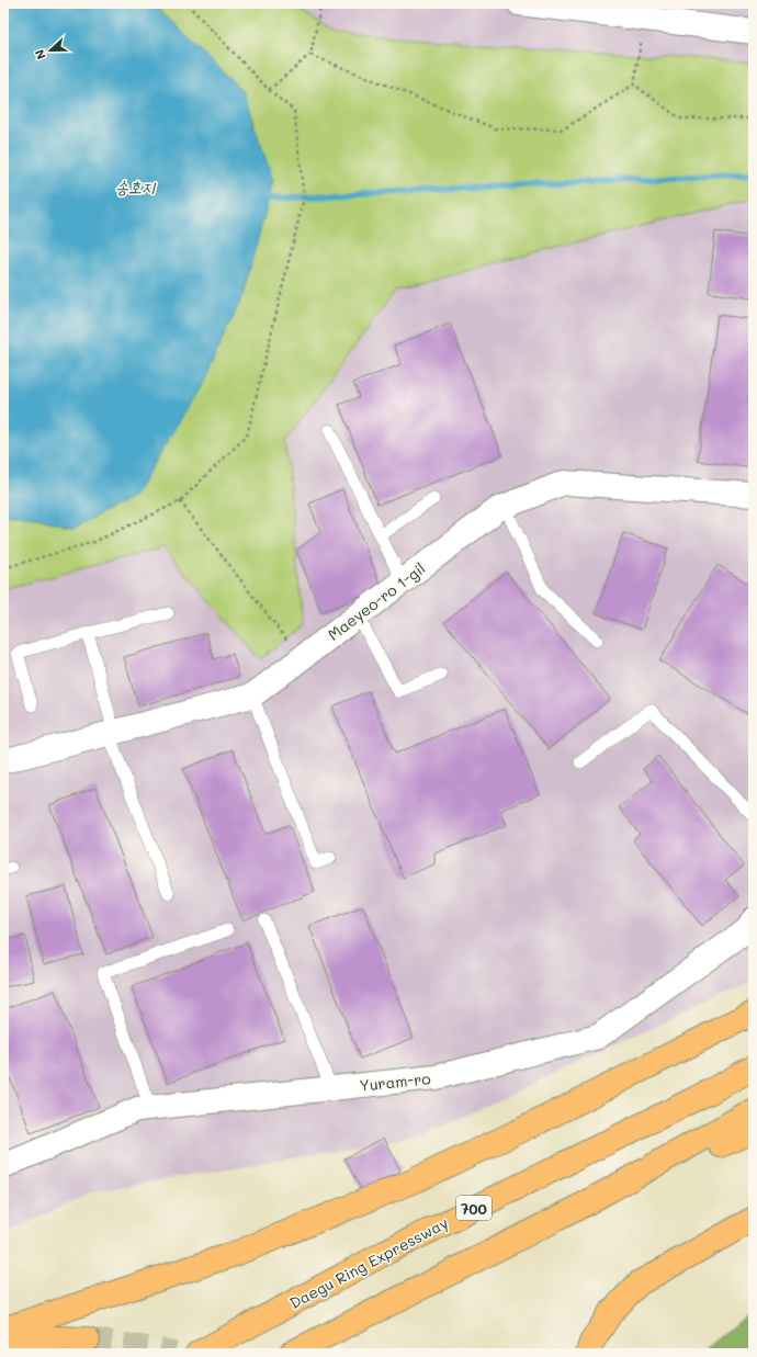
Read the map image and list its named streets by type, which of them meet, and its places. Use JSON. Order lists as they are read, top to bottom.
{
  "streets": {
    "highway": ["700", "Daegu Ring Expressway"],
    "street": ["Maeyeo-ro 1-gil", "Yuram-ro"]
  },
  "water": ["송호지"],
  "north": "left"
}
